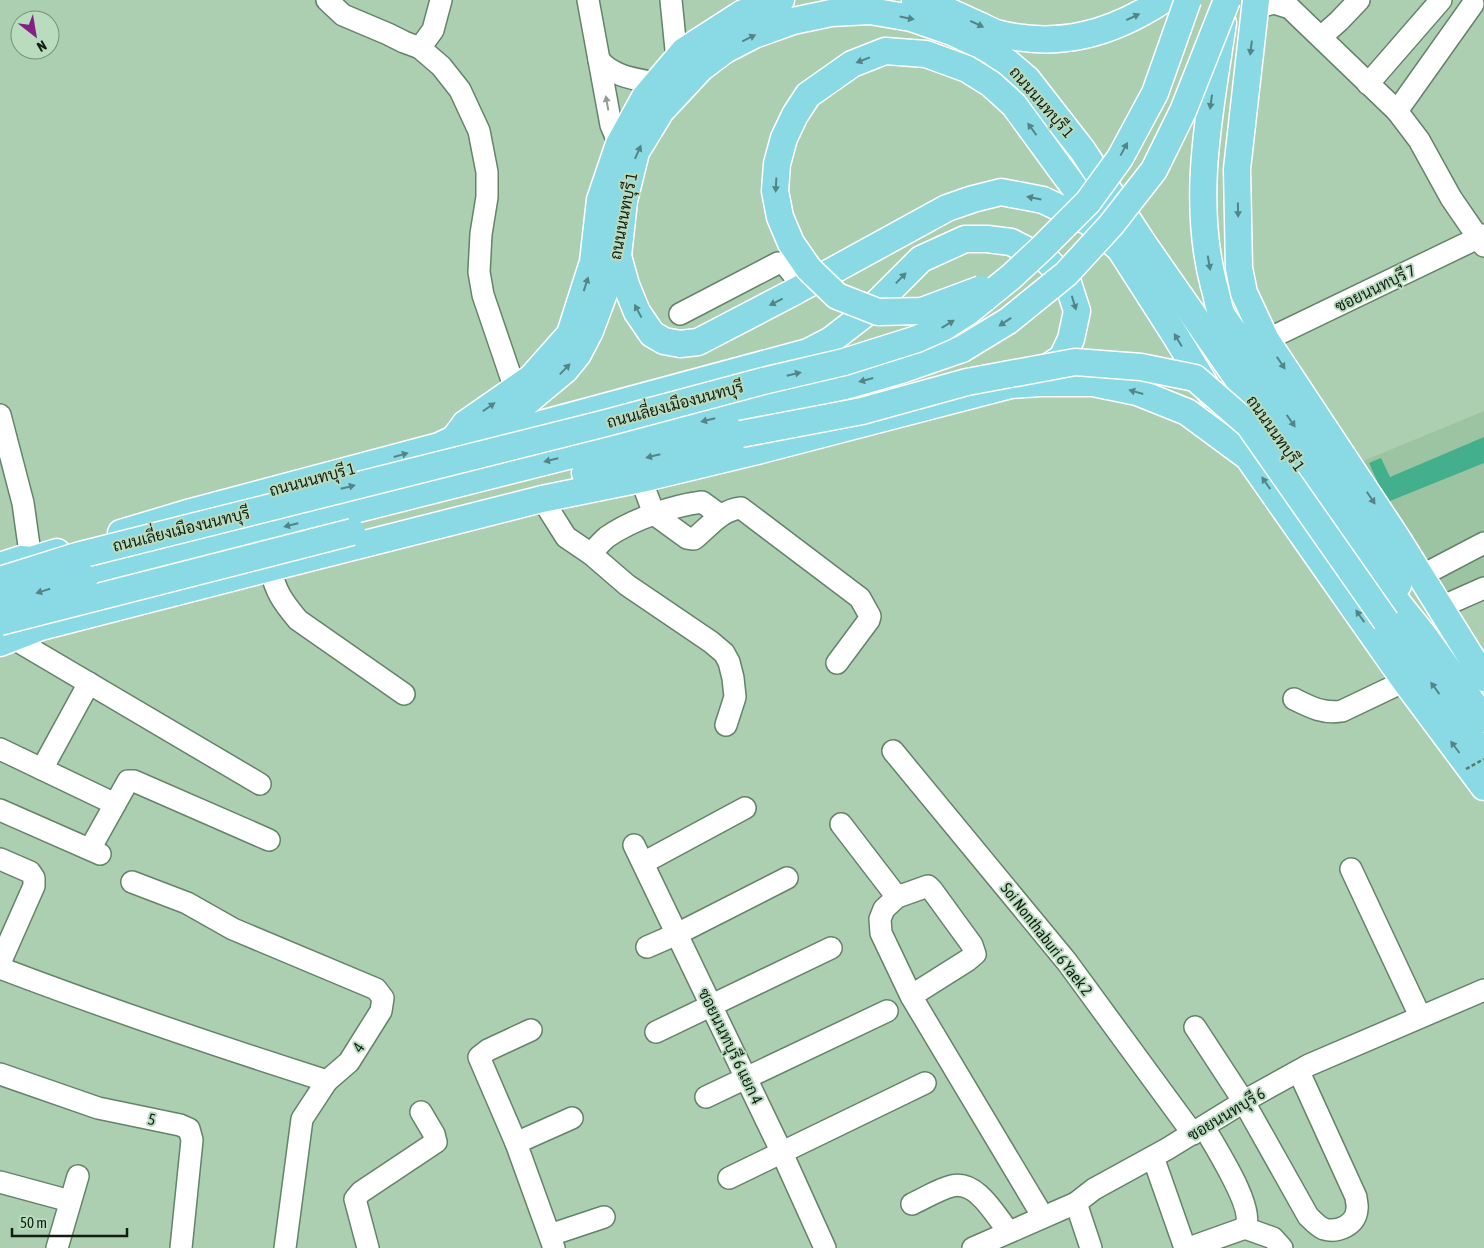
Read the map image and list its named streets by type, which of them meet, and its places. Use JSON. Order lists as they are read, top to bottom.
{
  "streets": {
    "main road": ["ถนนนนทบุรี 1", "ถนนเลี่ยงเมืองนนทบุรี"],
    "street": [
      "ซอยนนทบุรี 7",
      "Soi Nonthaburi 6 Yaek 2",
      "ซอยนนทบุรี 6 แยก 4",
      "4",
      "ซอยนนทบุรี 6",
      "5"
    ]
  },
  "crossings": [
    ["Soi Nonthaburi 6 Yaek 2", "ซอยนนทบุรี 6"]
  ],
  "scale_bar": "50 m",
  "north": "bottom right"
}
